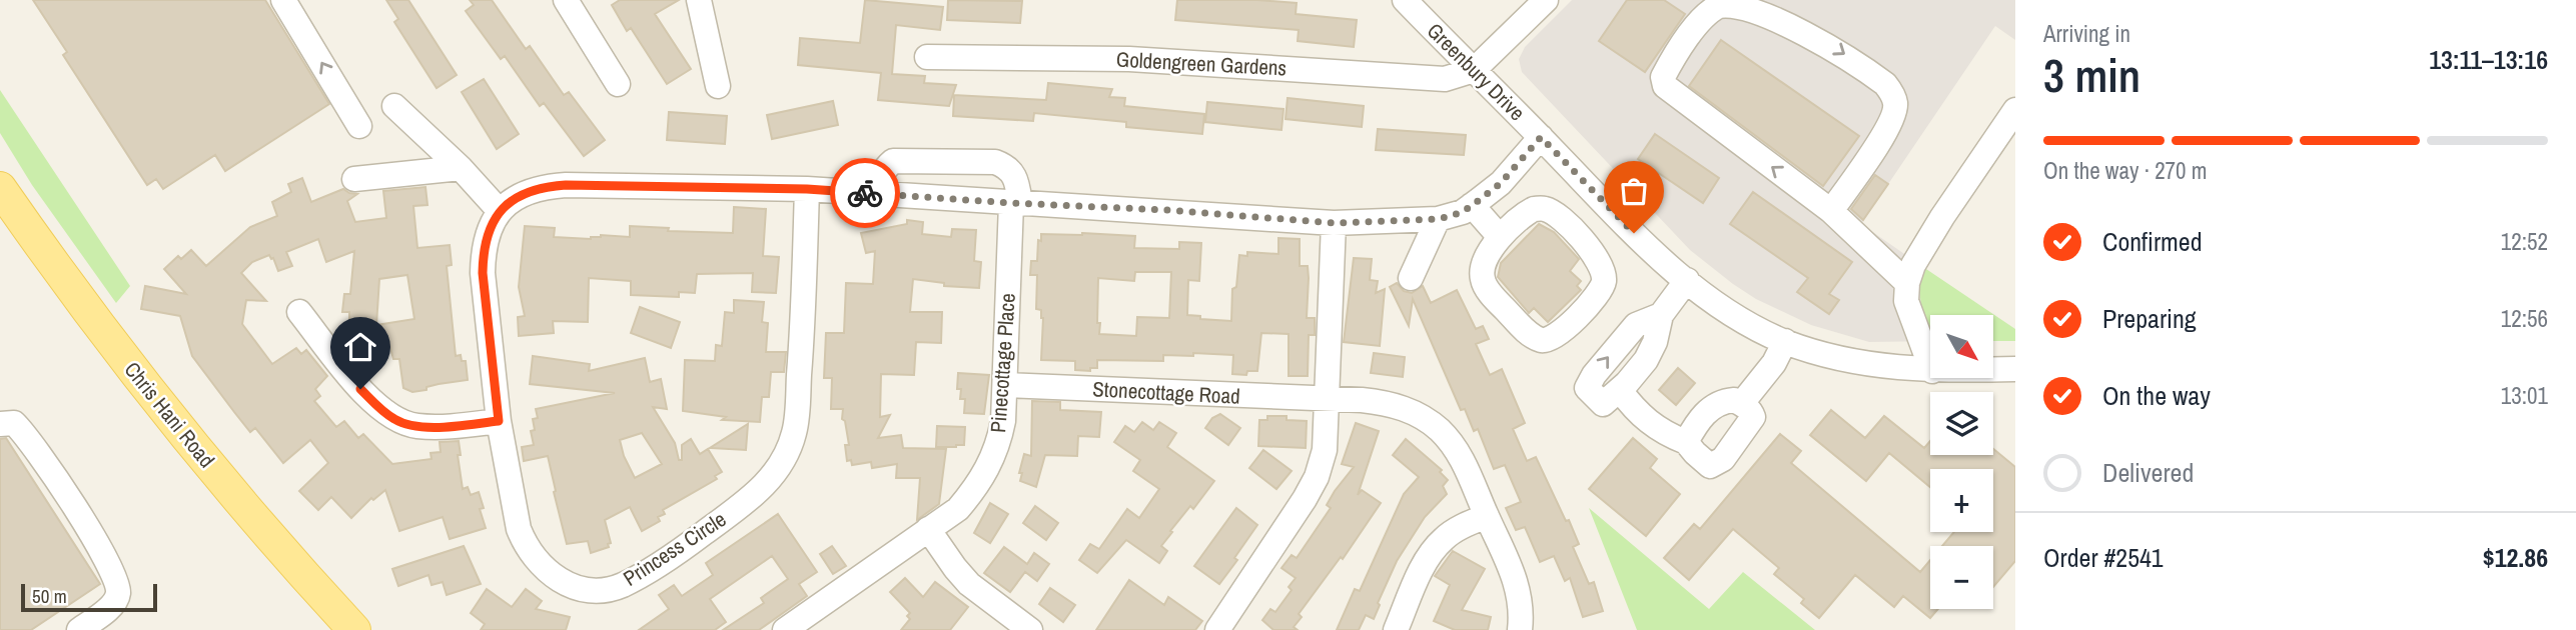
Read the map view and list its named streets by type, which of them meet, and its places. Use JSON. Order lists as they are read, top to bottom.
{
  "streets": {
    "main road": ["Chris Hani Road"],
    "street": [
      "Goldengreen Gardens",
      "Greenbury Drive",
      "Pinecottage Place",
      "Stonecottage Road",
      "Princess Circle"
    ]
  },
  "crossings": [
    ["Goldengreen Gardens", "Greenbury Drive"],
    ["Pinecottage Place", "Stonecottage Road"]
  ],
  "scale_bar": "50 m",
  "north": "bottom right",
  "page": {
    "heading": ["3 min", "Arriving in", "13:11–13:16"],
    "panel": ["Order #2541", "$12.86"],
    "bar": "On the way · 270 m",
    "list": [
      ["Confirmed", "12:52"],
      ["Preparing", "12:56"],
      ["On the way", "13:01"],
      "Delivered"
    ],
    "map_buttons": ["+", "−"],
    "scale": "50 m"
  }
}
